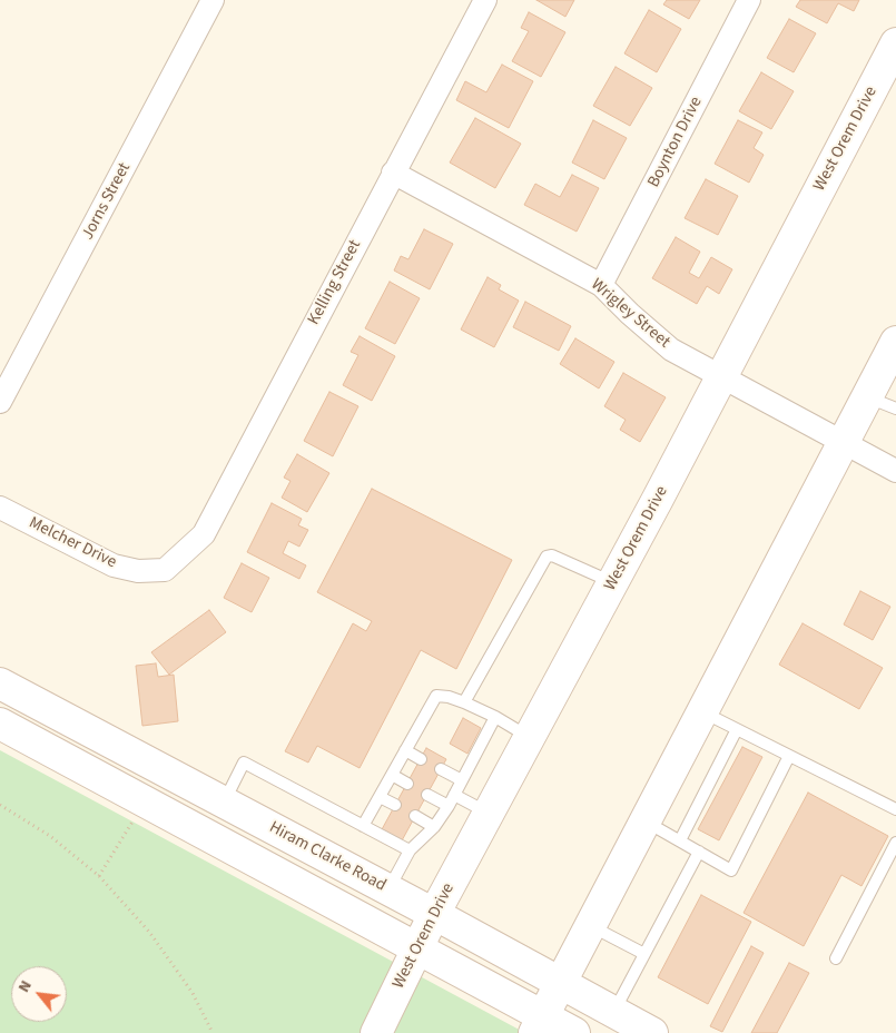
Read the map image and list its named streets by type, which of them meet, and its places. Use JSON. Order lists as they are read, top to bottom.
{
  "streets": {
    "main road": ["West Orem Drive", "Hiram Clarke Road"],
    "street": [
      "Boynton Drive",
      "Jorns Street",
      "Kelling Street",
      "Wrigley Street",
      "Melcher Drive"
    ]
  },
  "crossings": [
    ["West Orem Drive", "Wrigley Street"],
    ["West Orem Drive", "Hiram Clarke Road"],
    ["Boynton Drive", "Wrigley Street"],
    ["Kelling Street", "Wrigley Street"],
    ["Kelling Street", "Melcher Drive"]
  ],
  "north": "top left"
}
